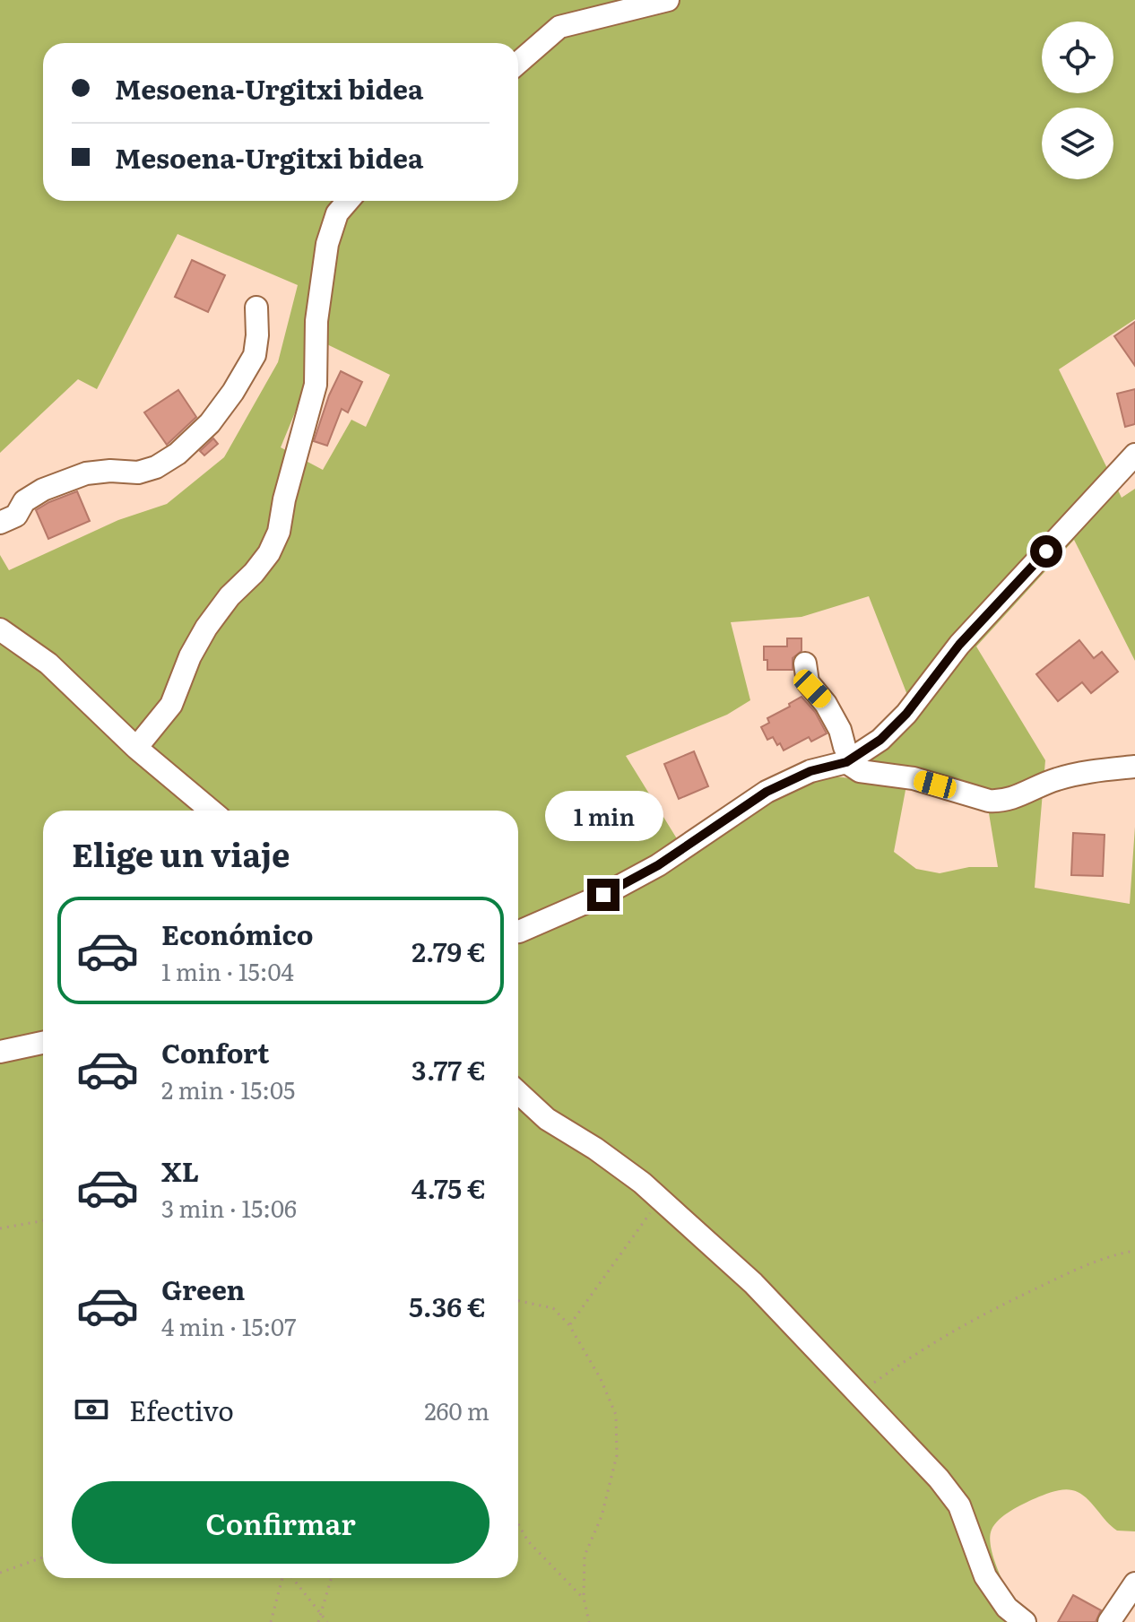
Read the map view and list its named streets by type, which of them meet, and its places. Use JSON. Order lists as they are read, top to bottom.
{
  "page": {
    "banner": ["Mesoena-Urgitxi bidea", "Mesoena-Urgitxi bidea"],
    "bubble": "1 min",
    "heading": "Elige un viaje",
    "list": [
      {
        "name": "Económico",
        "note": "1 min · 15:04",
        "value": "2.79 €"
      },
      {
        "name": "Confort",
        "note": "2 min · 15:05",
        "value": "3.77 €"
      },
      {
        "name": "XL",
        "note": "3 min · 15:06",
        "value": "4.75 €"
      },
      {
        "name": "Green",
        "note": "4 min · 15:07",
        "value": "5.36 €"
      }
    ],
    "pay": ["Efectivo", "260 m"],
    "buttons": "Confirmar"
  }
}
